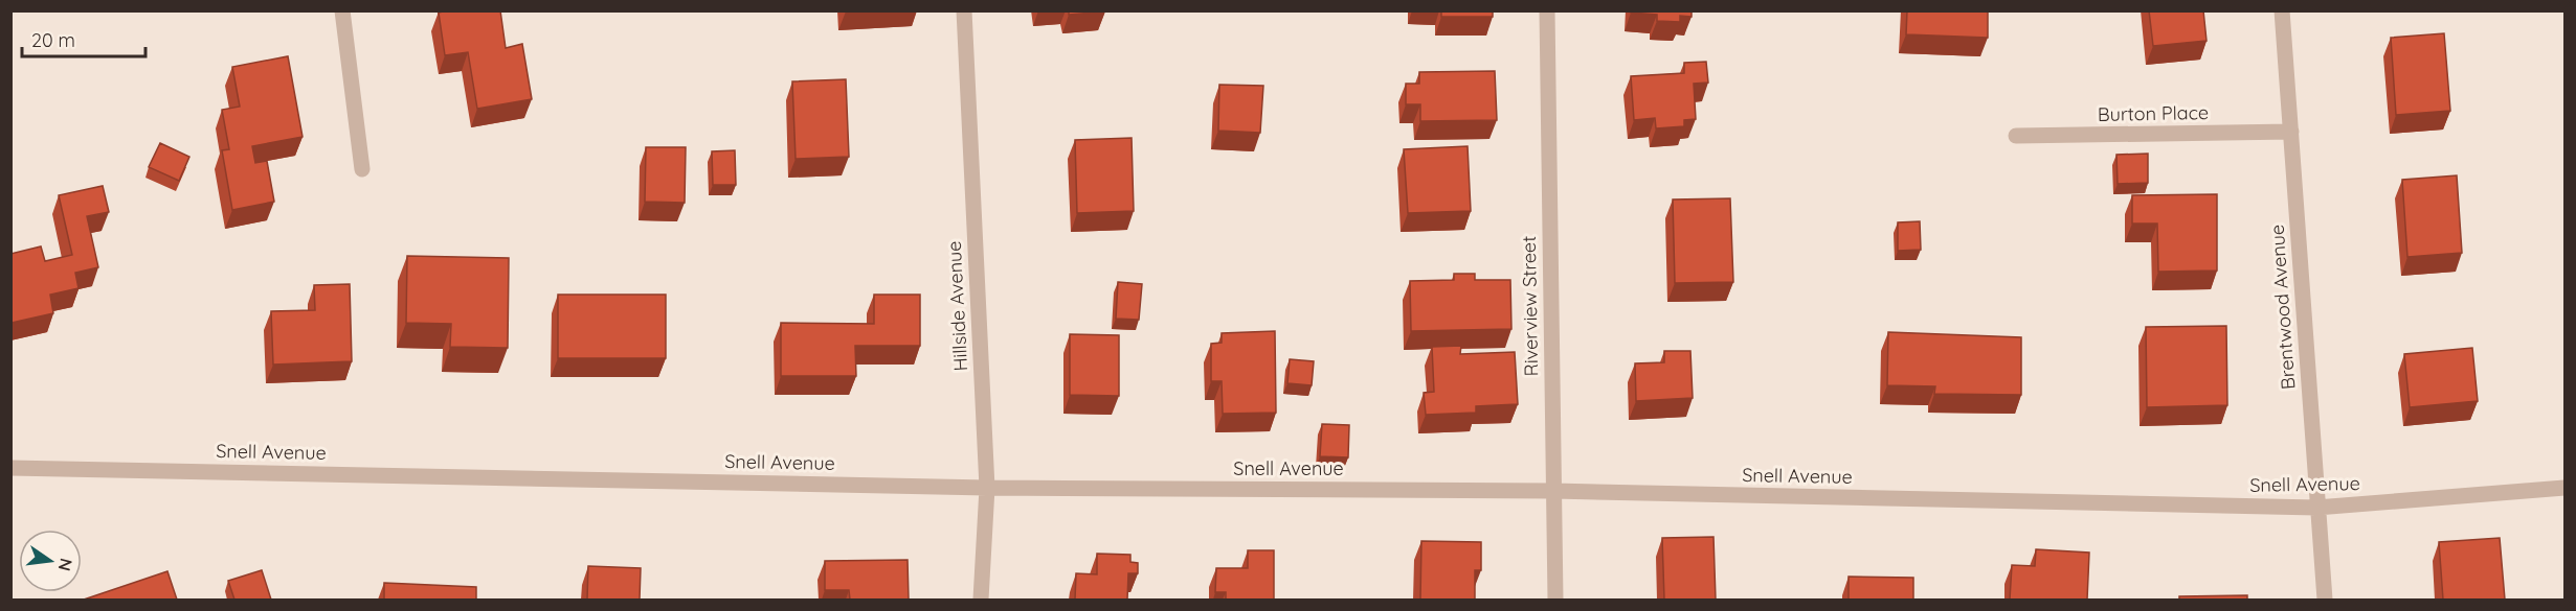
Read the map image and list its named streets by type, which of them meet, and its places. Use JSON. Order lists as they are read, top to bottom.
{
  "streets": {
    "street": [
      "Burton Place",
      "Hillside Avenue",
      "Riverview Street",
      "Brentwood Avenue",
      "Snell Avenue"
    ]
  },
  "crossings": [
    ["Burton Place", "Brentwood Avenue"],
    ["Hillside Avenue", "Snell Avenue"],
    ["Riverview Street", "Snell Avenue"],
    ["Brentwood Avenue", "Snell Avenue"]
  ],
  "scale_bar": "20 m",
  "north": "right"
}
